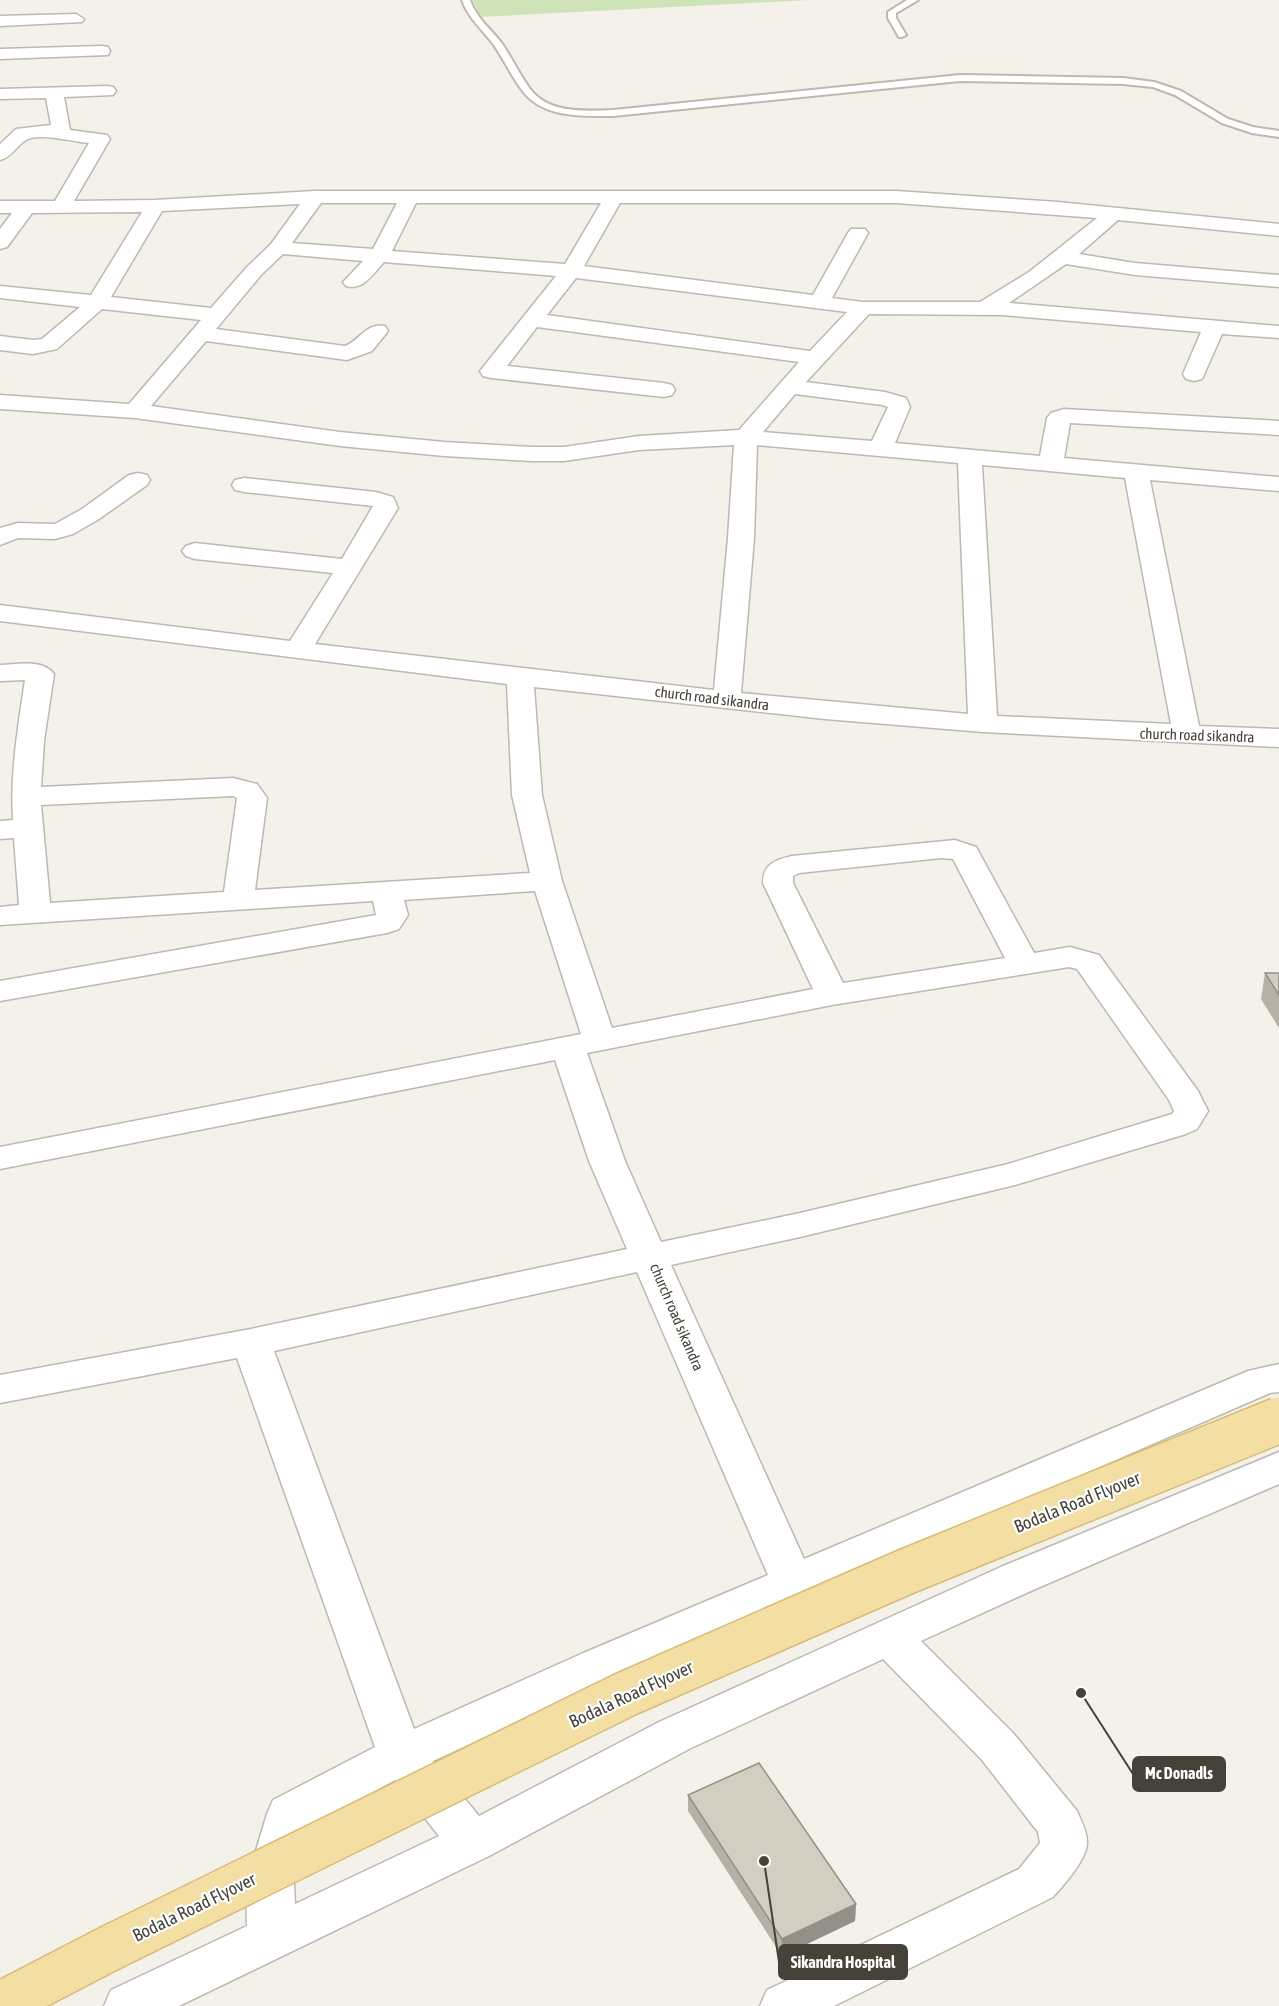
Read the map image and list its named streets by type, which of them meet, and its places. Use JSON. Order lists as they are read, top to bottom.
{
  "streets": {
    "main road": ["Bodala Road Flyover"],
    "street": ["church road sikandra"]
  },
  "places": ["Mc Donadls", "Sikandra Hospital"]
}
